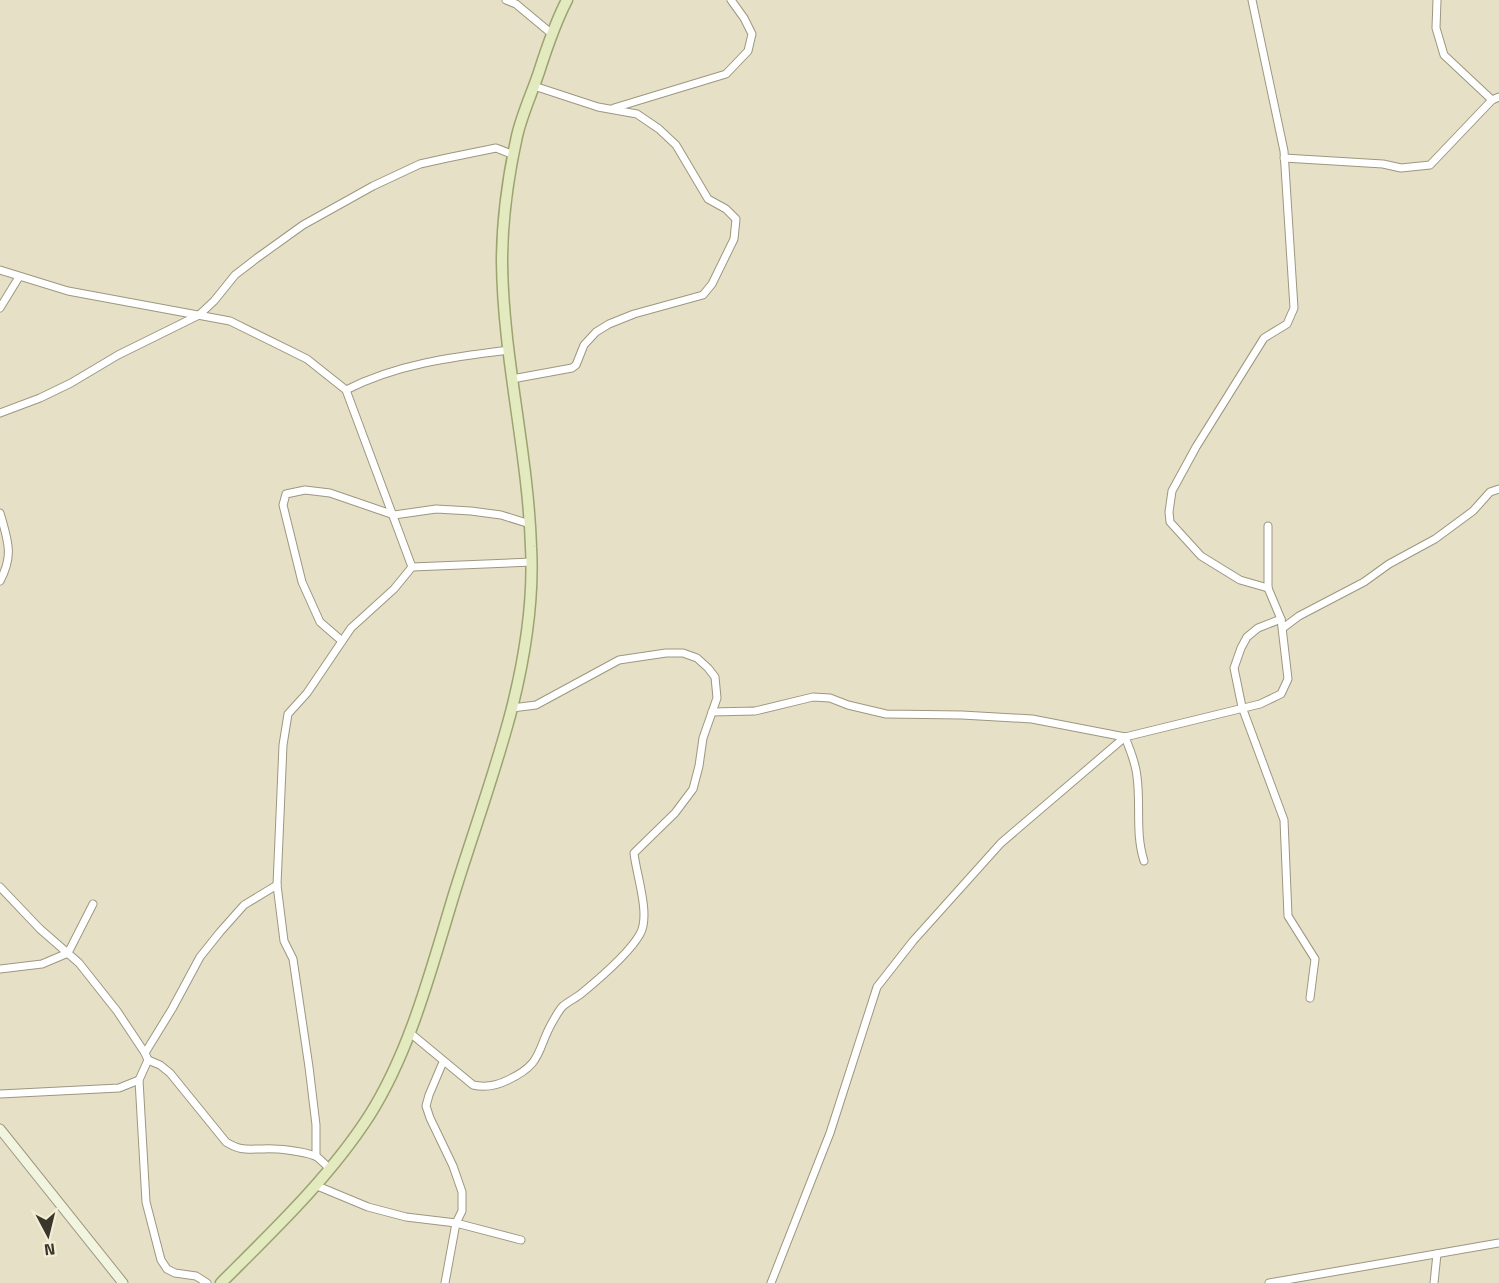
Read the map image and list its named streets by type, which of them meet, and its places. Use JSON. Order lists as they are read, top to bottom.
{
  "north": "bottom"
}
